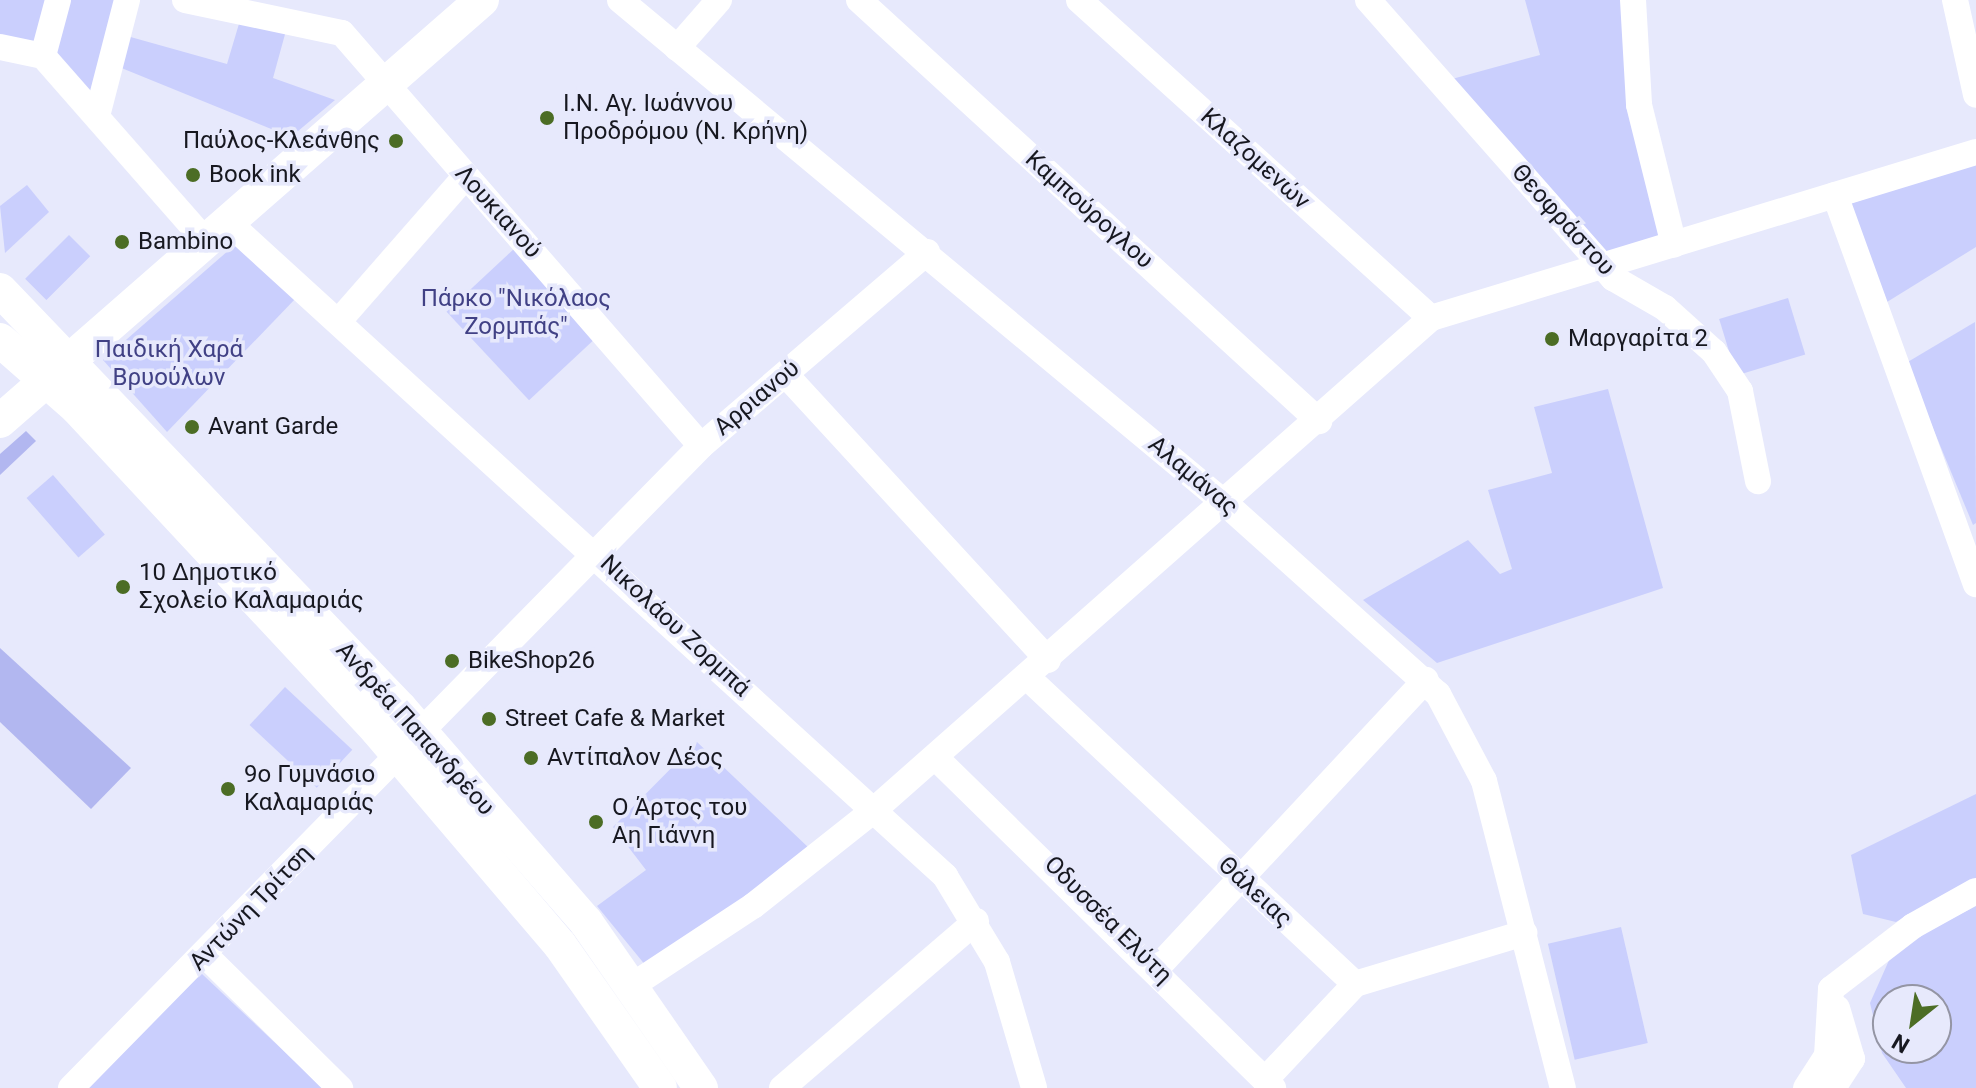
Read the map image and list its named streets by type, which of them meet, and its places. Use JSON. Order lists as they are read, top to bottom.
{
  "streets": {
    "main road": ["Ανδρέα Παπανδρέου"],
    "street": [
      "Κλαζομενών",
      "Καμπούρογλου",
      "Λουκιανού",
      "Θεοφράστου",
      "Αρριανού",
      "Αλαμάνας",
      "Νικολάου Ζορμπά",
      "Θάλειας",
      "Αντώνη Τρίτση",
      "Οδυσσέα Ελύτη"
    ]
  },
  "crossings": [
    ["Λουκιανού", "Αρριανού"],
    ["Αρριανού", "Αλαμάνας"],
    ["Αρριανού", "Νικολάου Ζορμπά"],
    ["Αρριανού", "Αντώνη Τρίτση"],
    ["Νικολάου Ζορμπά", "Αντώνη Τρίτση"],
    ["Ανδρέα Παπανδρέου", "Αντώνη Τρίτση"]
  ],
  "parks": ["Πάρκο \"Νικόλαος Ζορμπάς\"", "Παιδική Χαρά Βρυούλων"],
  "places": [
    "Ι.Ν. Αγ. Ιωάννου Προδρόμου (Ν. Κρήνη)",
    "Παύλος-Κλεάνθης",
    "Book ink",
    "Bambino",
    "Μαργαρίτα 2",
    "Avant Garde",
    "10 Δημοτικό Σχολείο Καλαμαριάς",
    "BikeShop26",
    "Street Cafe & Market",
    "Αντίπαλον Δέος",
    "9ο Γυμνάσιο Καλαμαριάς",
    "Ο Άρτος του Αη Γιάννη"
  ],
  "north": "bottom left"
}
